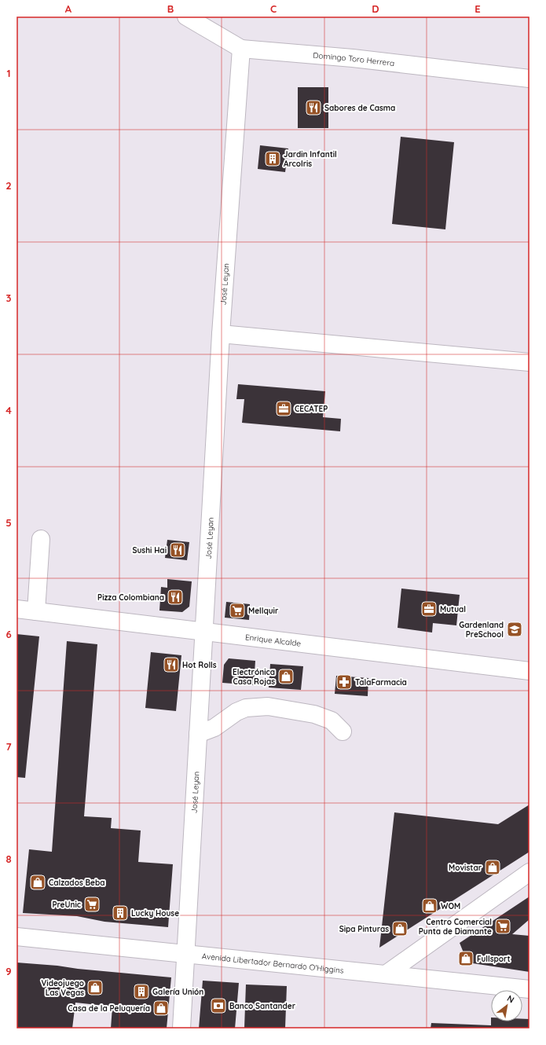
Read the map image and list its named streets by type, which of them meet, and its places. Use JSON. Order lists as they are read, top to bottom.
{
  "streets": {
    "street": [
      "Domingo Toro Herrera",
      "José Leyan",
      "Enrique Alcalde",
      "Avenida Libertador Bernardo O'Higgins"
    ]
  },
  "crossings": [
    ["Domingo Toro Herrera", "José Leyan"],
    ["José Leyan", "Enrique Alcalde"],
    ["José Leyan", "Avenida Libertador Bernardo O'Higgins"]
  ],
  "places": {
    "restaurant": [
      "Sabores de Casma",
      "Sushi Hai",
      "Pizza Colombiana",
      "Hot Rolls"
    ],
    "building": ["Jardin Infantil Arcolris", "Lucky House", "Galería Unión"],
    "office": ["CECATEP", "Mutual"],
    "supermarket": ["Mellquir", "PreUnic", "Centro Comercial Punta de Diamante"],
    "school or university": ["Gardenland PreSchool"],
    "shop": [
      "Electrónica Casa Rojas",
      "Movistar",
      "Calzados Beba",
      "WOM",
      "Sipa Pinturas",
      "Fullsport",
      "Videojuego Las Vegas",
      "Casa de la Peluquería"
    ],
    "pharmacy": ["TalaFarmacia"],
    "bank": ["Banco Santander"]
  },
  "north": "top right",
  "grid": {
    "columns": [
      "A",
      "B",
      "C",
      "D",
      "E"
    ],
    "rows": [
      "1",
      "2",
      "3",
      "4",
      "5",
      "6",
      "7",
      "8",
      "9"
    ]
  }
}
